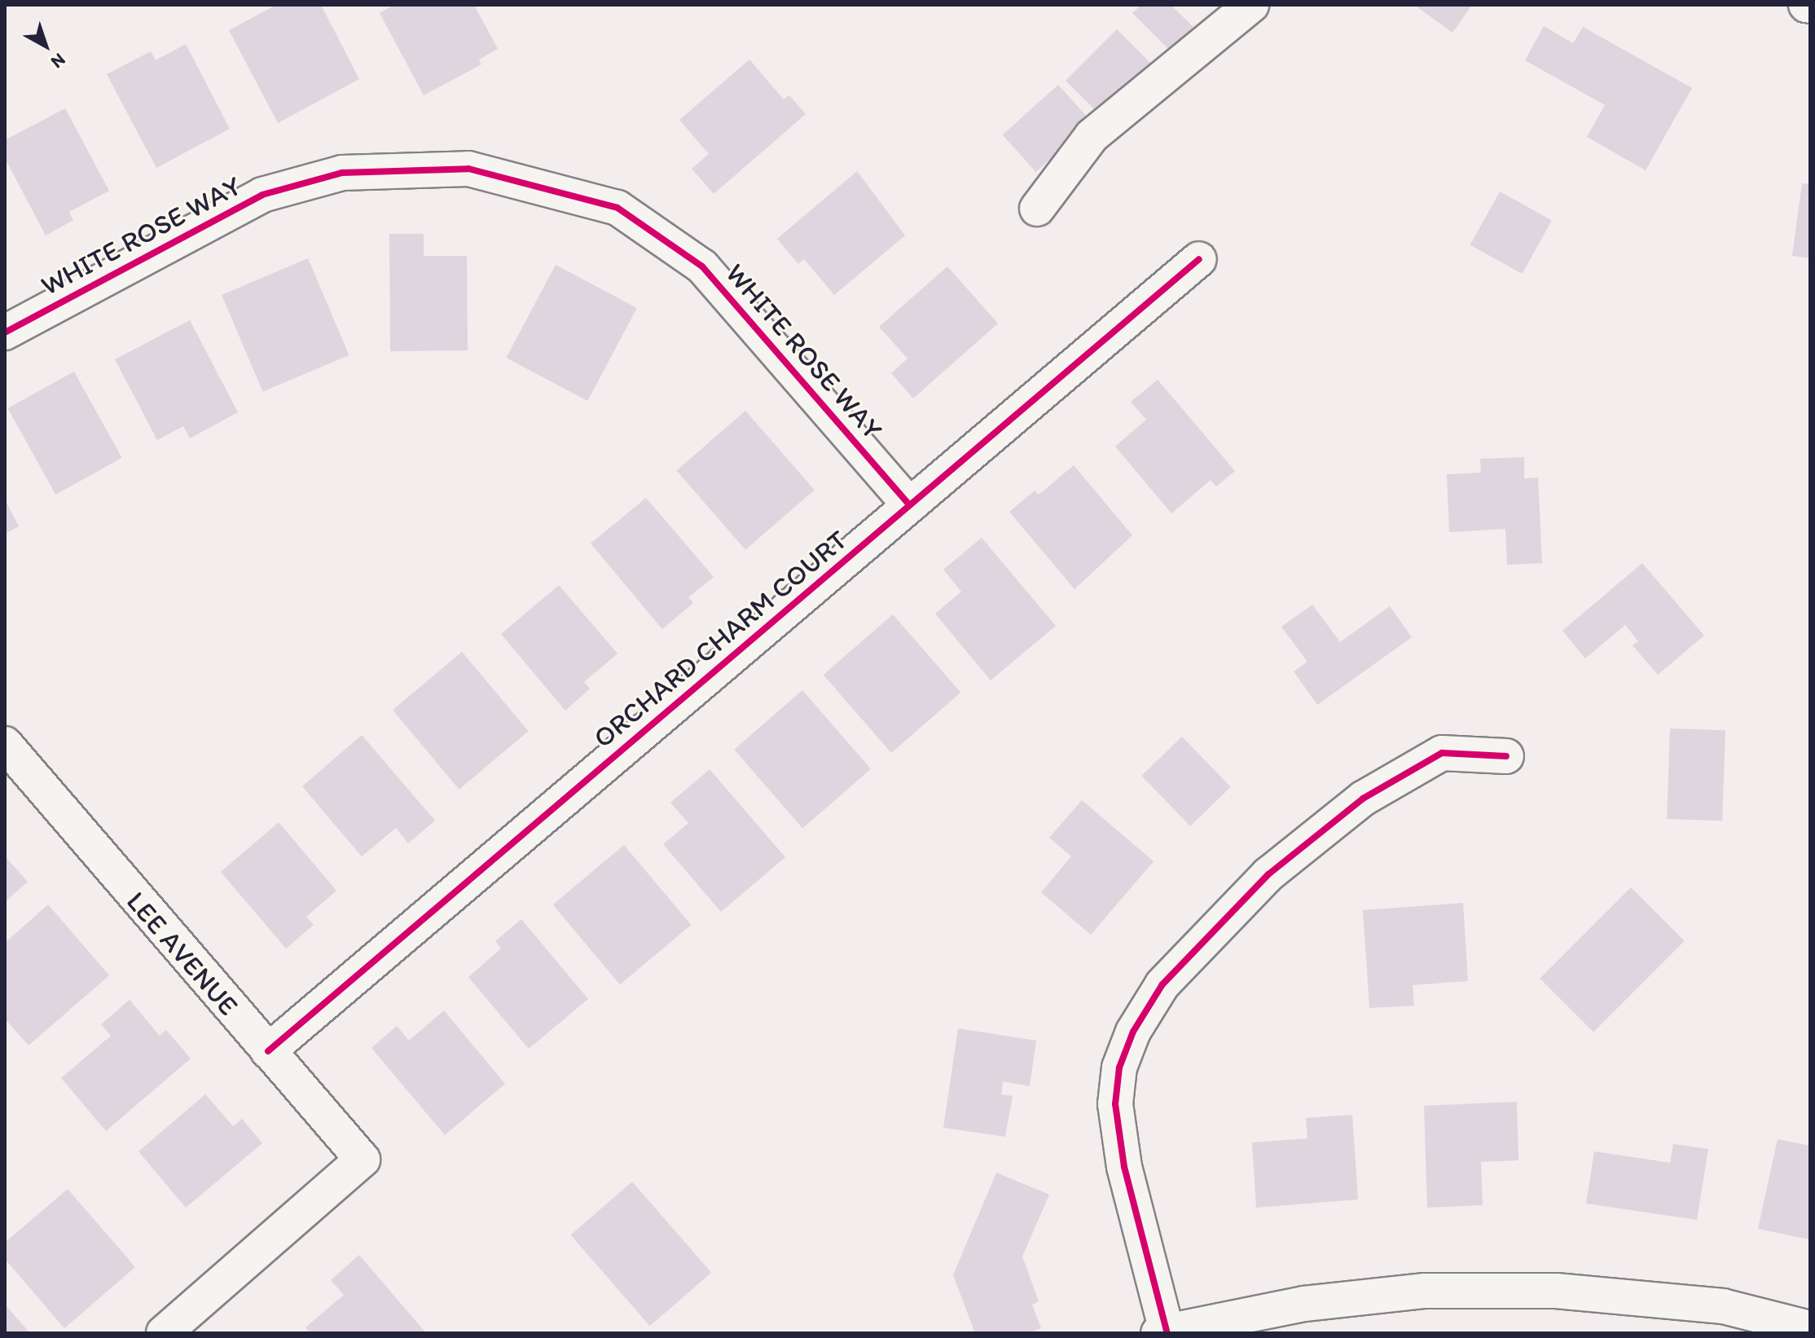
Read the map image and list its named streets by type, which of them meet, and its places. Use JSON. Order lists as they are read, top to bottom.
{
  "streets": {
    "street": ["WHITE ROSE WAY", "ORCHARD CHARM COURT", "LEE AVENUE"]
  },
  "crossings": [
    ["WHITE ROSE WAY", "ORCHARD CHARM COURT"],
    ["ORCHARD CHARM COURT", "LEE AVENUE"]
  ],
  "north": "bottom right"
}
